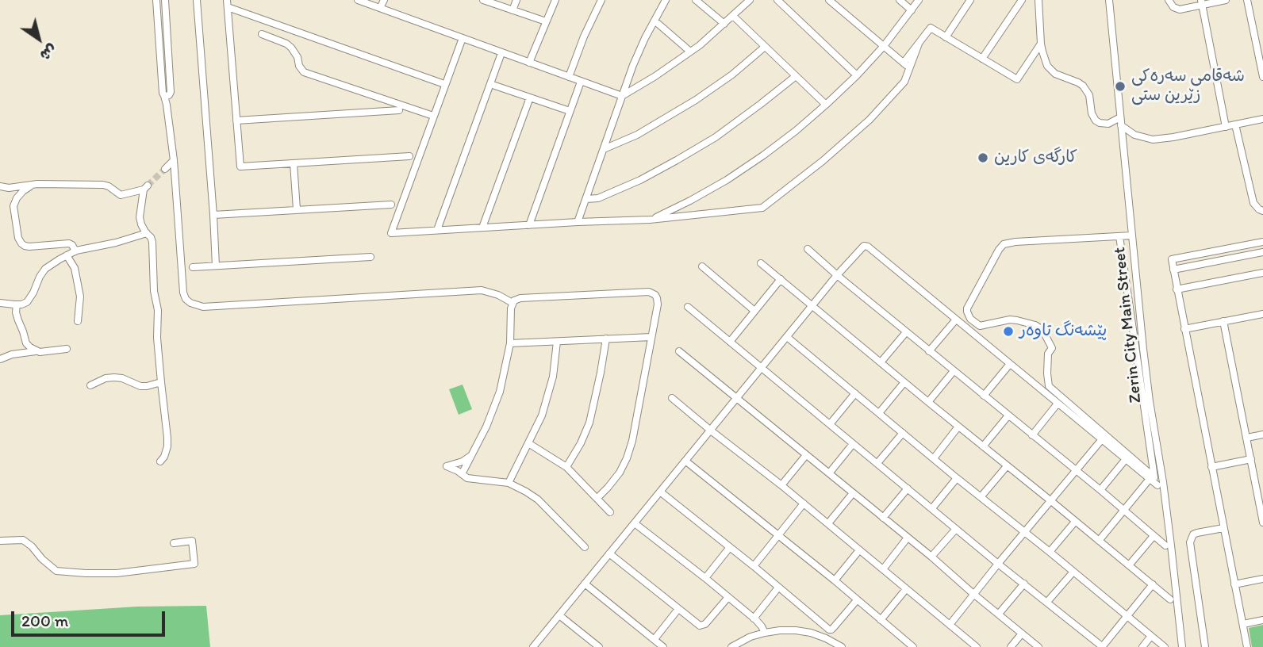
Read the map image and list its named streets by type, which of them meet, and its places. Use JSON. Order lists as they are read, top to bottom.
{
  "streets": {
    "street": ["Zerin City Main Street"]
  },
  "places": ["شەقامی سەرەکی زێرین ستی", "کارگەی کارین", "پێشەنگ تاوەر"],
  "scale_bar": "200 m",
  "north": "bottom right"
}
